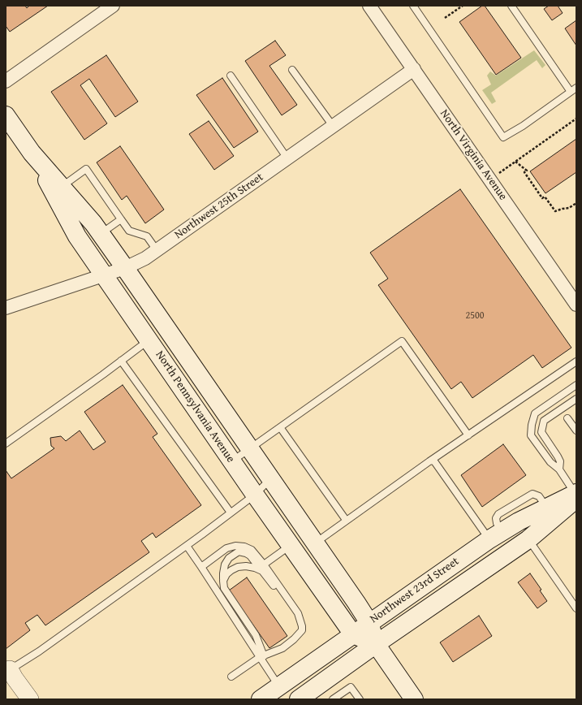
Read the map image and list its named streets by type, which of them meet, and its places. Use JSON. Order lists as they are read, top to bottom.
{
  "streets": {
    "main road": ["North Pennsylvania Avenue", "Northwest 23rd Street"],
    "street": ["North Virginia Avenue", "Northwest 25th Street"]
  },
  "crossings": [
    ["North Virginia Avenue", "Northwest 25th Street"],
    ["Northwest 25th Street", "North Pennsylvania Avenue"],
    ["North Pennsylvania Avenue", "Northwest 23rd Street"]
  ],
  "house_numbers": ["2500"]
}
